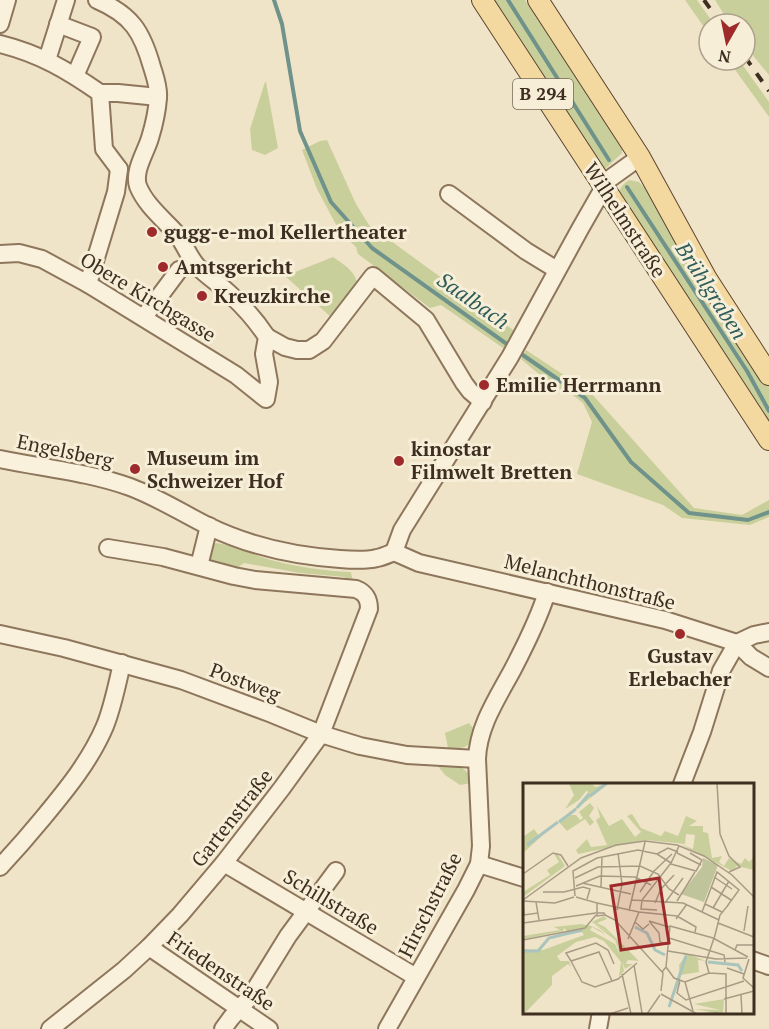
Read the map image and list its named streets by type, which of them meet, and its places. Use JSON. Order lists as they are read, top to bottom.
{
  "streets": {
    "main road": ["B 294", "Wilhelmstraße"],
    "street": [
      "Obere Kirchgasse",
      "Engelsberg",
      "Melanchthonstraße",
      "Postweg",
      "Gartenstraße",
      "Schillstraße",
      "Hirschstraße",
      "Friedenstraße"
    ]
  },
  "crossings": [
    ["Engelsberg", "Melanchthonstraße"],
    ["Melanchthonstraße", "Hirschstraße"],
    ["Postweg", "Gartenstraße"],
    ["Postweg", "Hirschstraße"],
    ["Gartenstraße", "Schillstraße"],
    ["Gartenstraße", "Friedenstraße"],
    ["Schillstraße", "Hirschstraße"]
  ],
  "water": ["Brühlgraben", "Saalbach"],
  "places": [
    "gugg-e-mol Kellertheater",
    "Amtsgericht",
    "Kreuzkirche",
    "Emilie Herrmann",
    "kinostar Filmwelt Bretten",
    "Museum im Schweizer Hof",
    "Gustav Erlebacher"
  ],
  "north": "bottom"
}
